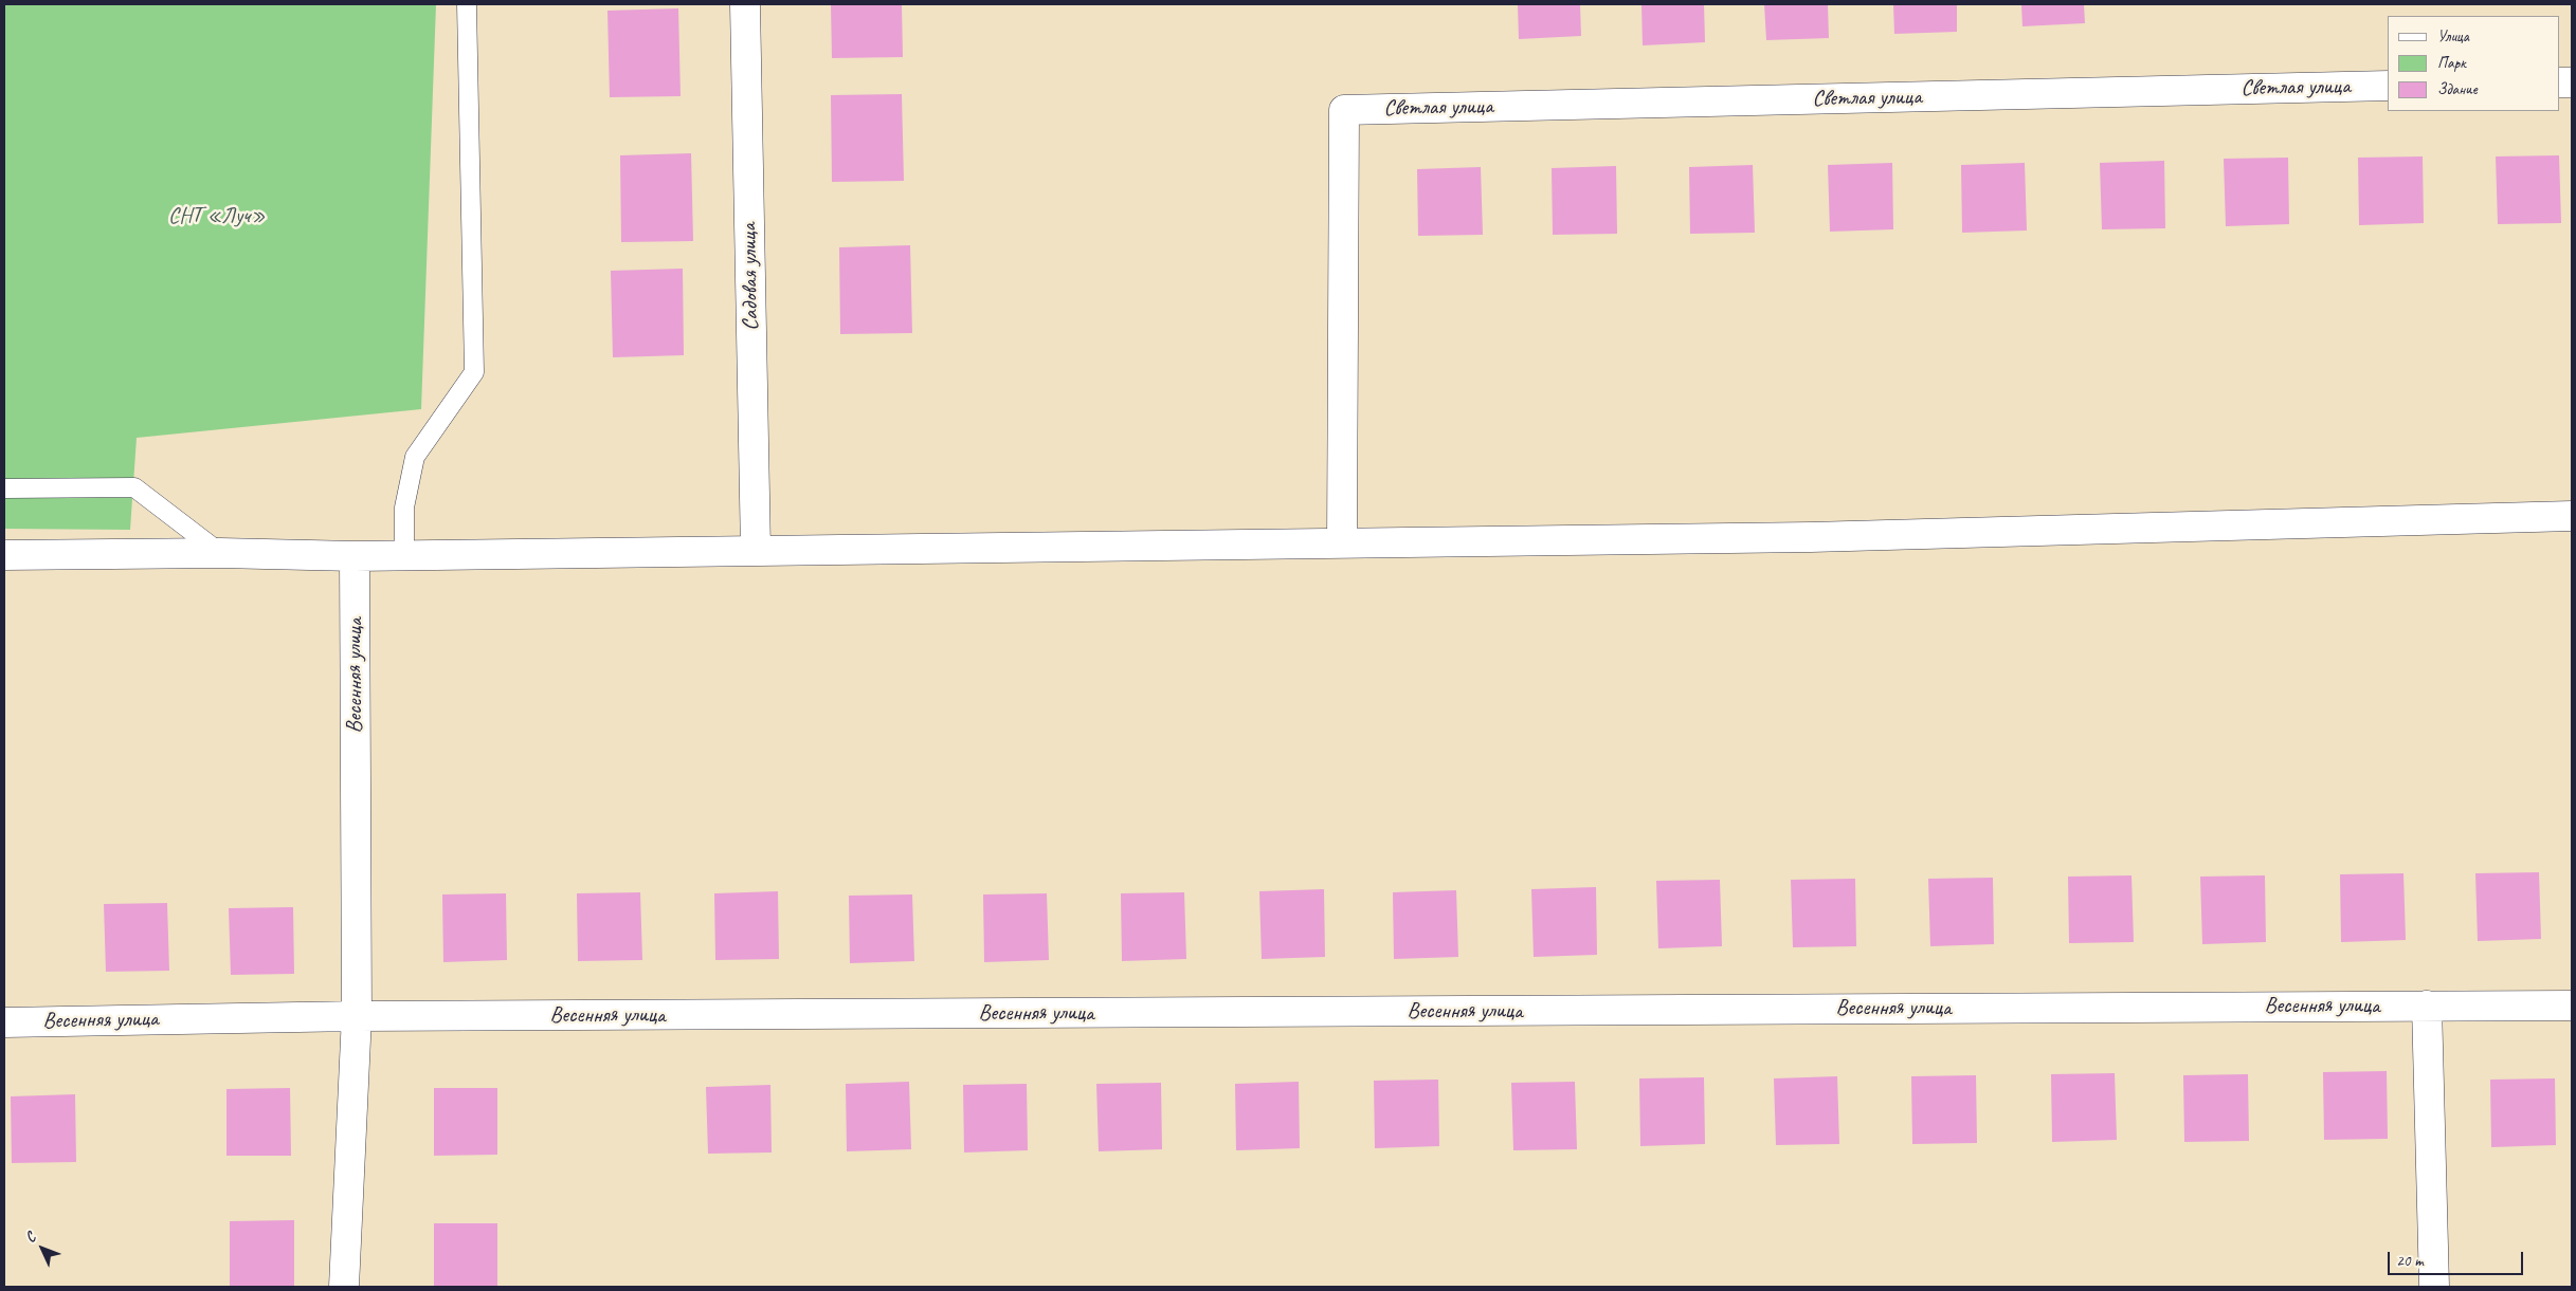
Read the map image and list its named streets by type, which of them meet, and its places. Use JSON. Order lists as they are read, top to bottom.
{
  "streets": {
    "street": ["Светлая улица", "Садовая улица", "Весенняя улица"]
  },
  "parks": ["СНТ «Луч»"],
  "legend": ["Улица", "Парк", "Здание"],
  "scale_bar": "20 m",
  "north": "top left"
}
